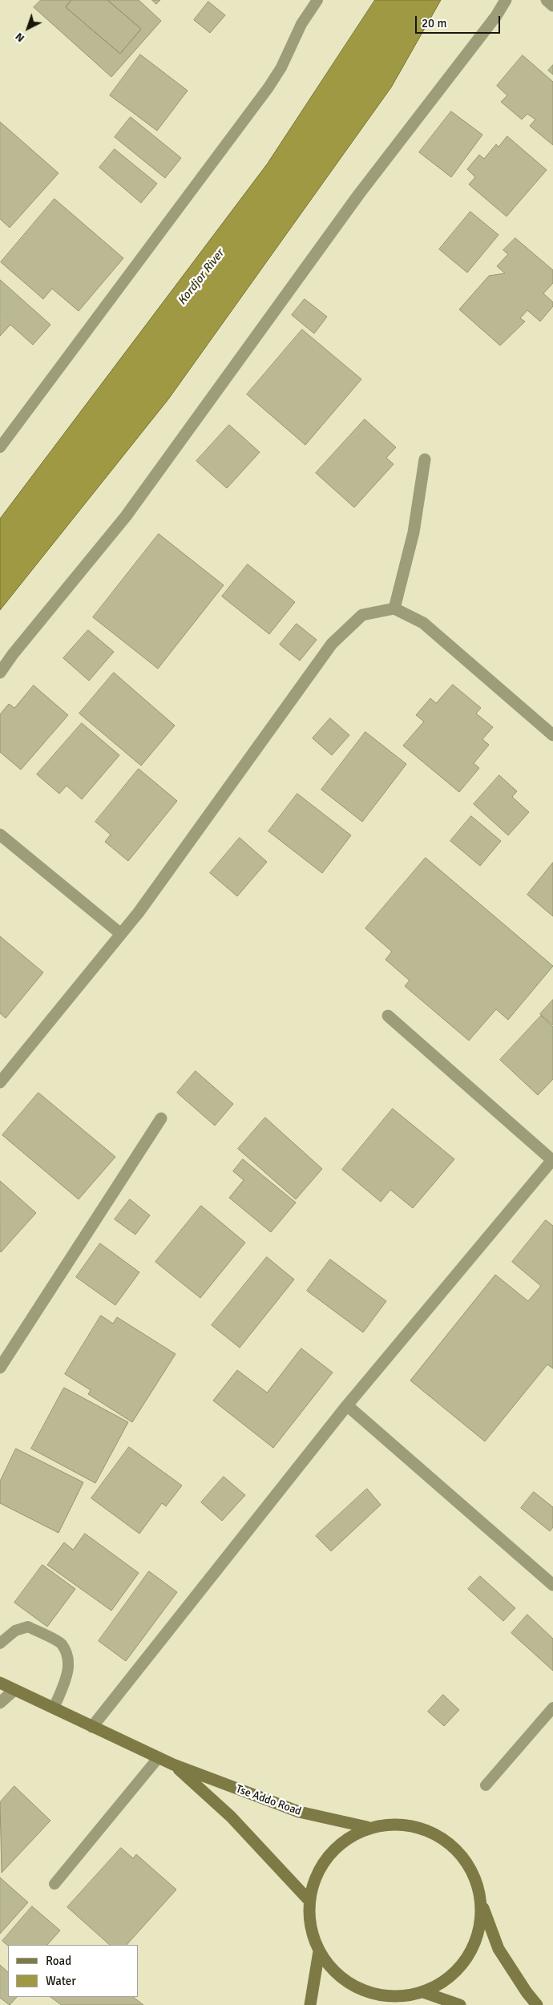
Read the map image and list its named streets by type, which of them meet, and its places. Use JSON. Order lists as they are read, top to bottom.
{
  "streets": {
    "street": ["Tse Addo Road"]
  },
  "water": ["Kordjor River"],
  "legend": ["Road", "Water"],
  "scale_bar": "20 m",
  "north": "bottom left"
}
